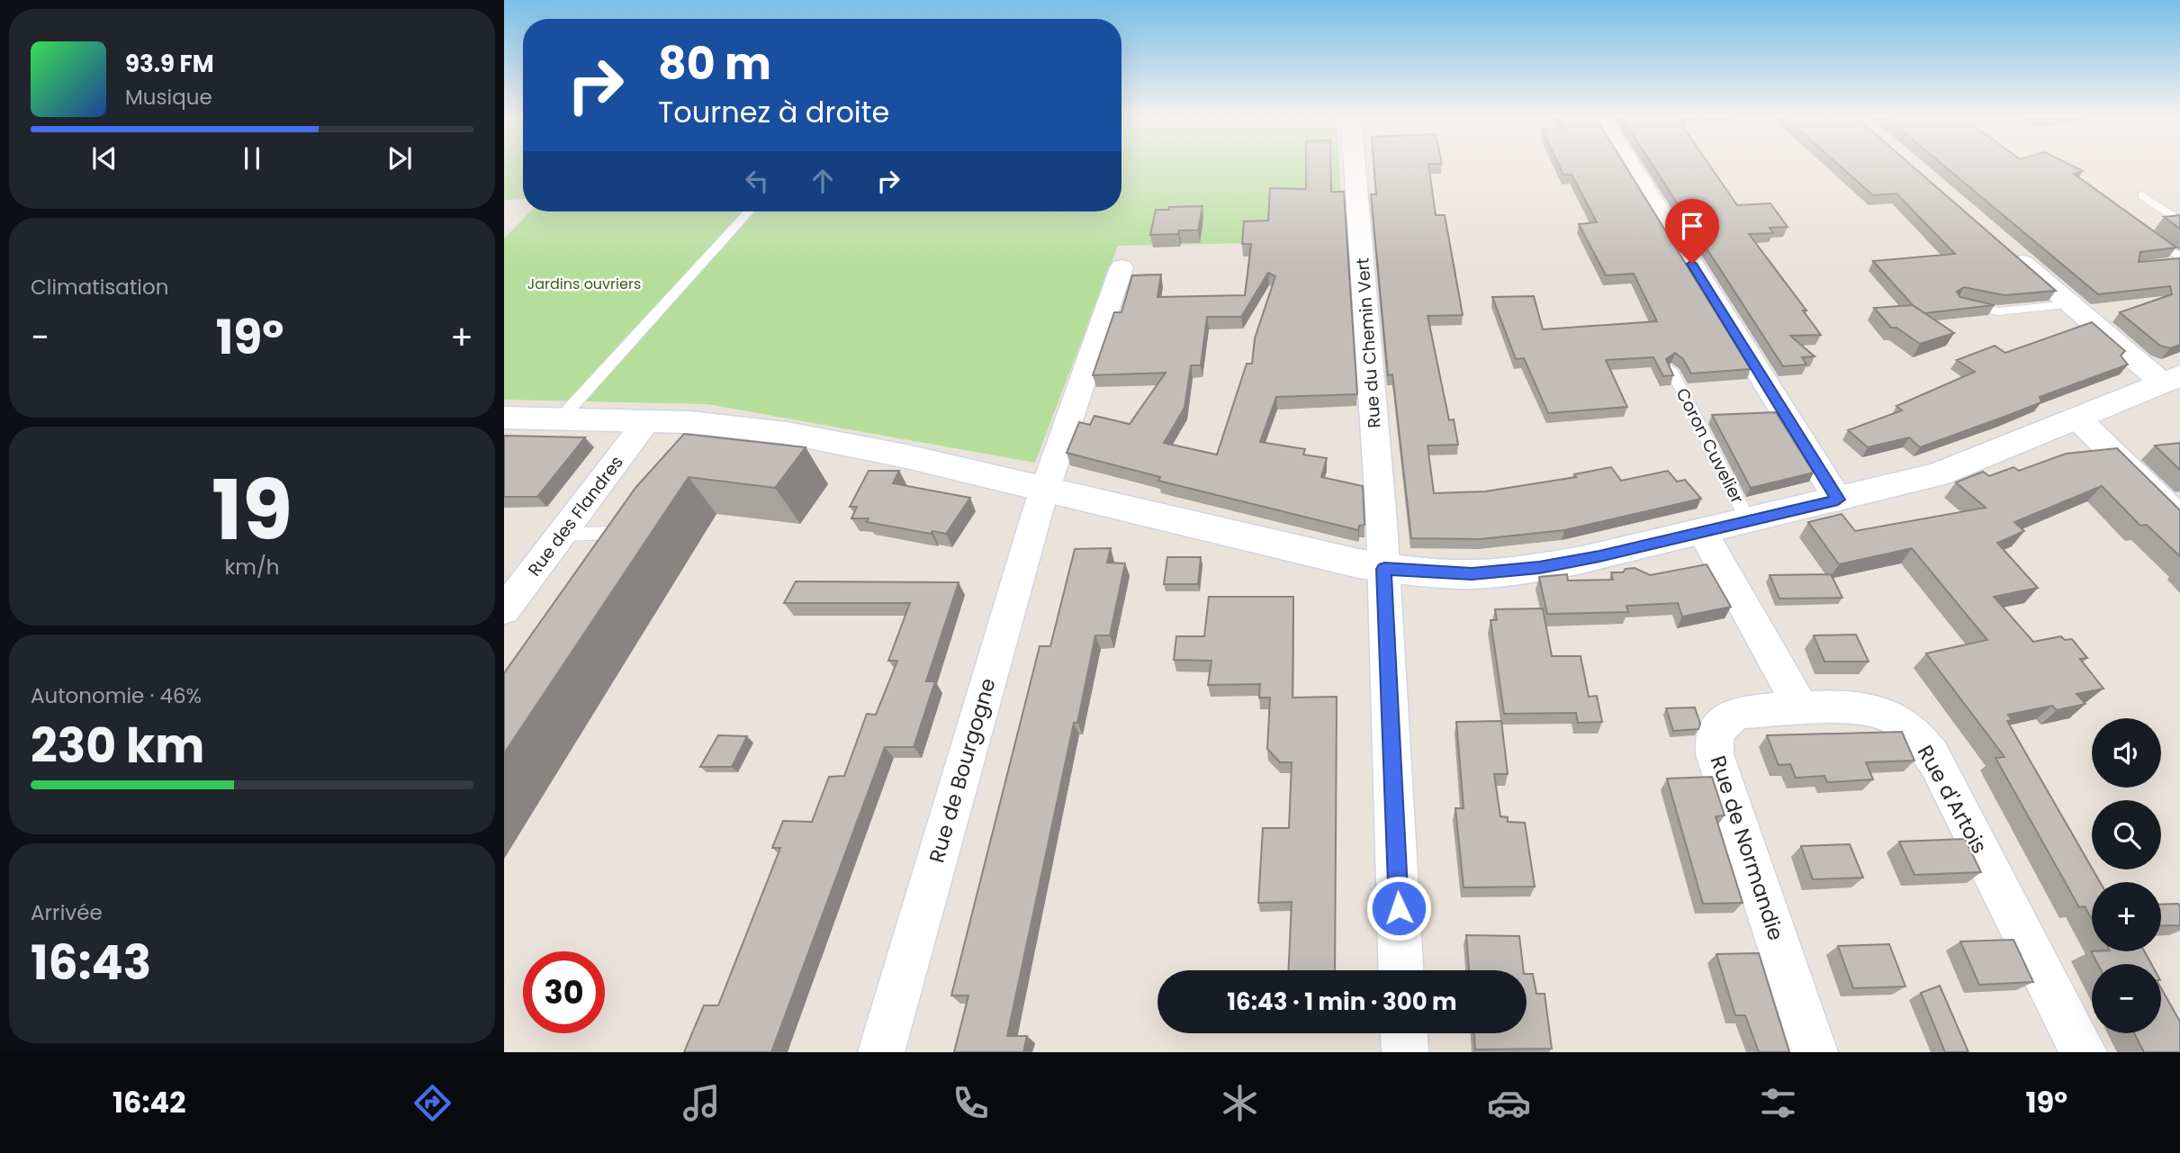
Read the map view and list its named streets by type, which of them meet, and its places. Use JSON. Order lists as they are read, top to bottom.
{
  "streets": {
    "street": [
      "Rue du Chemin Vert",
      "Rue des Flandres",
      "Rue de Bourgogne",
      "Rue d'Artois",
      "Rue de Normandie"
    ],
    "lane": ["Coron Cuvelier"]
  },
  "crossings": [
    ["Rue d'Artois", "Rue de Normandie"]
  ],
  "parks": ["Jardins ouvriers"],
  "page": {
    "turn": ["80 m", "Tournez à droite"],
    "song": ["93.9 FM", "Musique"],
    "tile": [
      "Climatisation",
      ["19", "km/h"],
      ["Autonomie · 46%", "230 km"],
      ["Arrivée", "16:43"]
    ],
    "heat": ["−", "19°", "+"],
    "map_buttons": ["+", "−"],
    "limit": "30",
    "trip": "16:43 · 1 min · 300 m",
    "tabs": ["16:42", "19°"]
  }
}
